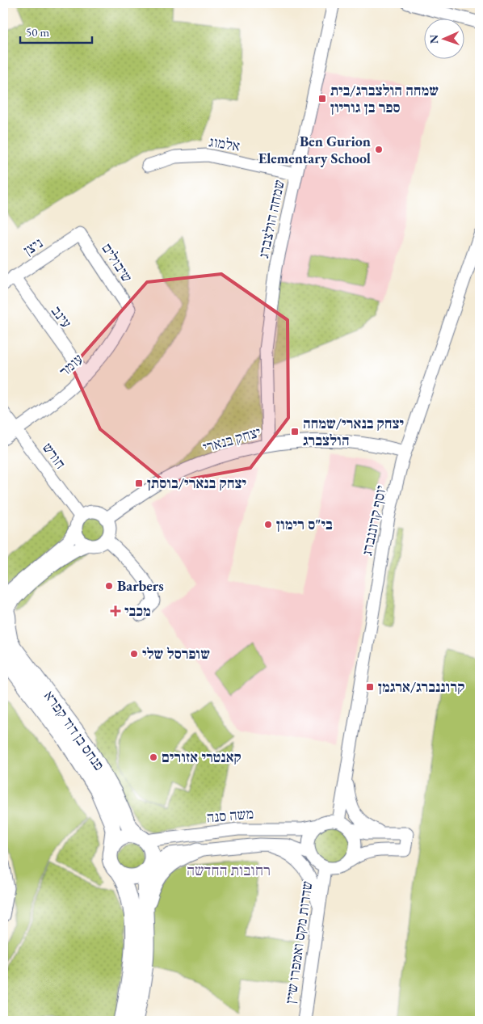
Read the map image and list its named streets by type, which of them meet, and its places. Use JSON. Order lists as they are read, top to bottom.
{
  "streets": {
    "main road": ["פנחס בן דוד קפרא"],
    "street": [
      "אלמוג",
      "שמחה הולצברג",
      "ניצן",
      "שיבולים",
      "עינב",
      "עומר",
      "יצחק בנארי",
      "חורש",
      "יוסף קרוננברג",
      "משה סנה",
      "שדרות מקס ואמפרו שיין"
    ]
  },
  "crossings": [
    ["אלמוג", "שמחה הולצברג"],
    ["שמחה הולצברג", "יצחק בנארי"],
    ["ניצן", "שיבולים"],
    ["ניצן", "עינב"],
    ["שיבולים", "עומר"],
    ["עינב", "עומר"],
    ["עומר", "חורש"],
    ["יצחק בנארי", "חורש"],
    ["יצחק בנארי", "יוסף קרוננברג"],
    ["יוסף קרוננברג", "משה סנה"],
    ["יוסף קרוננברג", "שדרות מקס ואמפרו שיין"],
    ["פנחס בן דוד קפרא", "משה סנה"],
    ["משה סנה", "שדרות מקס ואמפרו שיין"]
  ],
  "districts": ["רחובות החדשה"],
  "places": {
    "transit": [
      "שמחה הולצברג/בית ספר בן גוריון",
      "יצחק בנארי/שמחה הולצברג",
      "יצחק בנארי/בוסתן",
      "קרוננברג/ארגמן"
    ],
    "other": [
      "Ben Gurion Elementary School",
      "בי\"ס רימון",
      "Barbers",
      "שופרסל שלי",
      "קאנטרי אזורים"
    ],
    "health": ["מכבי"]
  },
  "scale_bar": "50 m",
  "north": "left"
}
